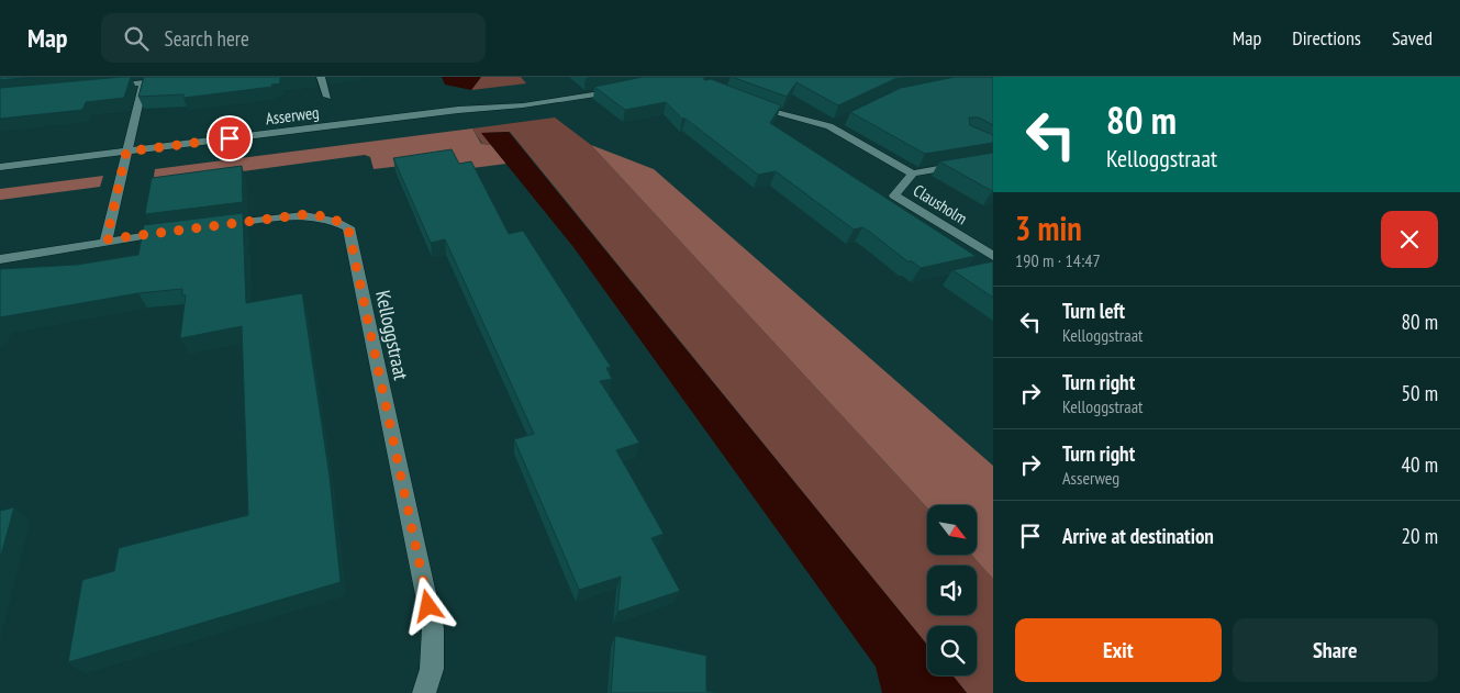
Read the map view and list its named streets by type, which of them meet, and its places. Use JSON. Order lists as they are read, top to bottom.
{
  "streets": {
    "street": ["Asserweg", "Clausholm", "Kelloggstraat"]
  },
  "north": "bottom right",
  "page": {
    "header": "Map",
    "search": "Search here",
    "nav": ["Map", "Directions", "Saved"],
    "turn": ["80 m", "Kelloggstraat"],
    "heading": ["3 min", "190 m · 14:47"],
    "list": [
      {
        "name": "Turn left",
        "note": "Kelloggstraat",
        "value": "80 m"
      },
      {
        "name": "Turn right",
        "note": "Kelloggstraat",
        "value": "50 m"
      },
      {
        "name": "Turn right",
        "note": "Asserweg",
        "value": "40 m"
      },
      {
        "name": "Arrive at destination",
        "value": "20 m"
      }
    ],
    "buttons": ["Exit", "Share"]
  }
}
